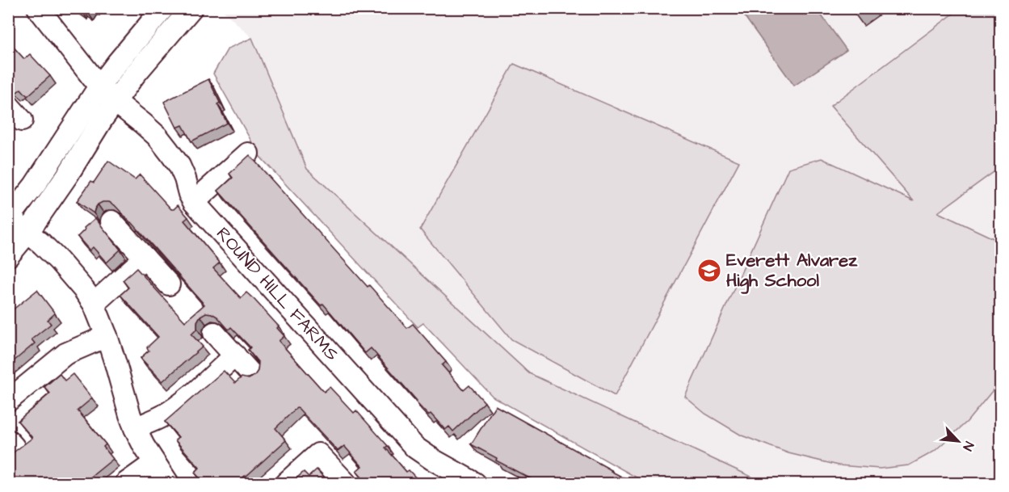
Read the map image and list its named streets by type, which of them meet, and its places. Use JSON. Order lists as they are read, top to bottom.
{
  "streets": {
    "street": ["ROUND HILL FARMS"]
  },
  "places": {
    "school or university": ["Everett Alvarez High School"]
  },
  "north": "bottom right"
}
